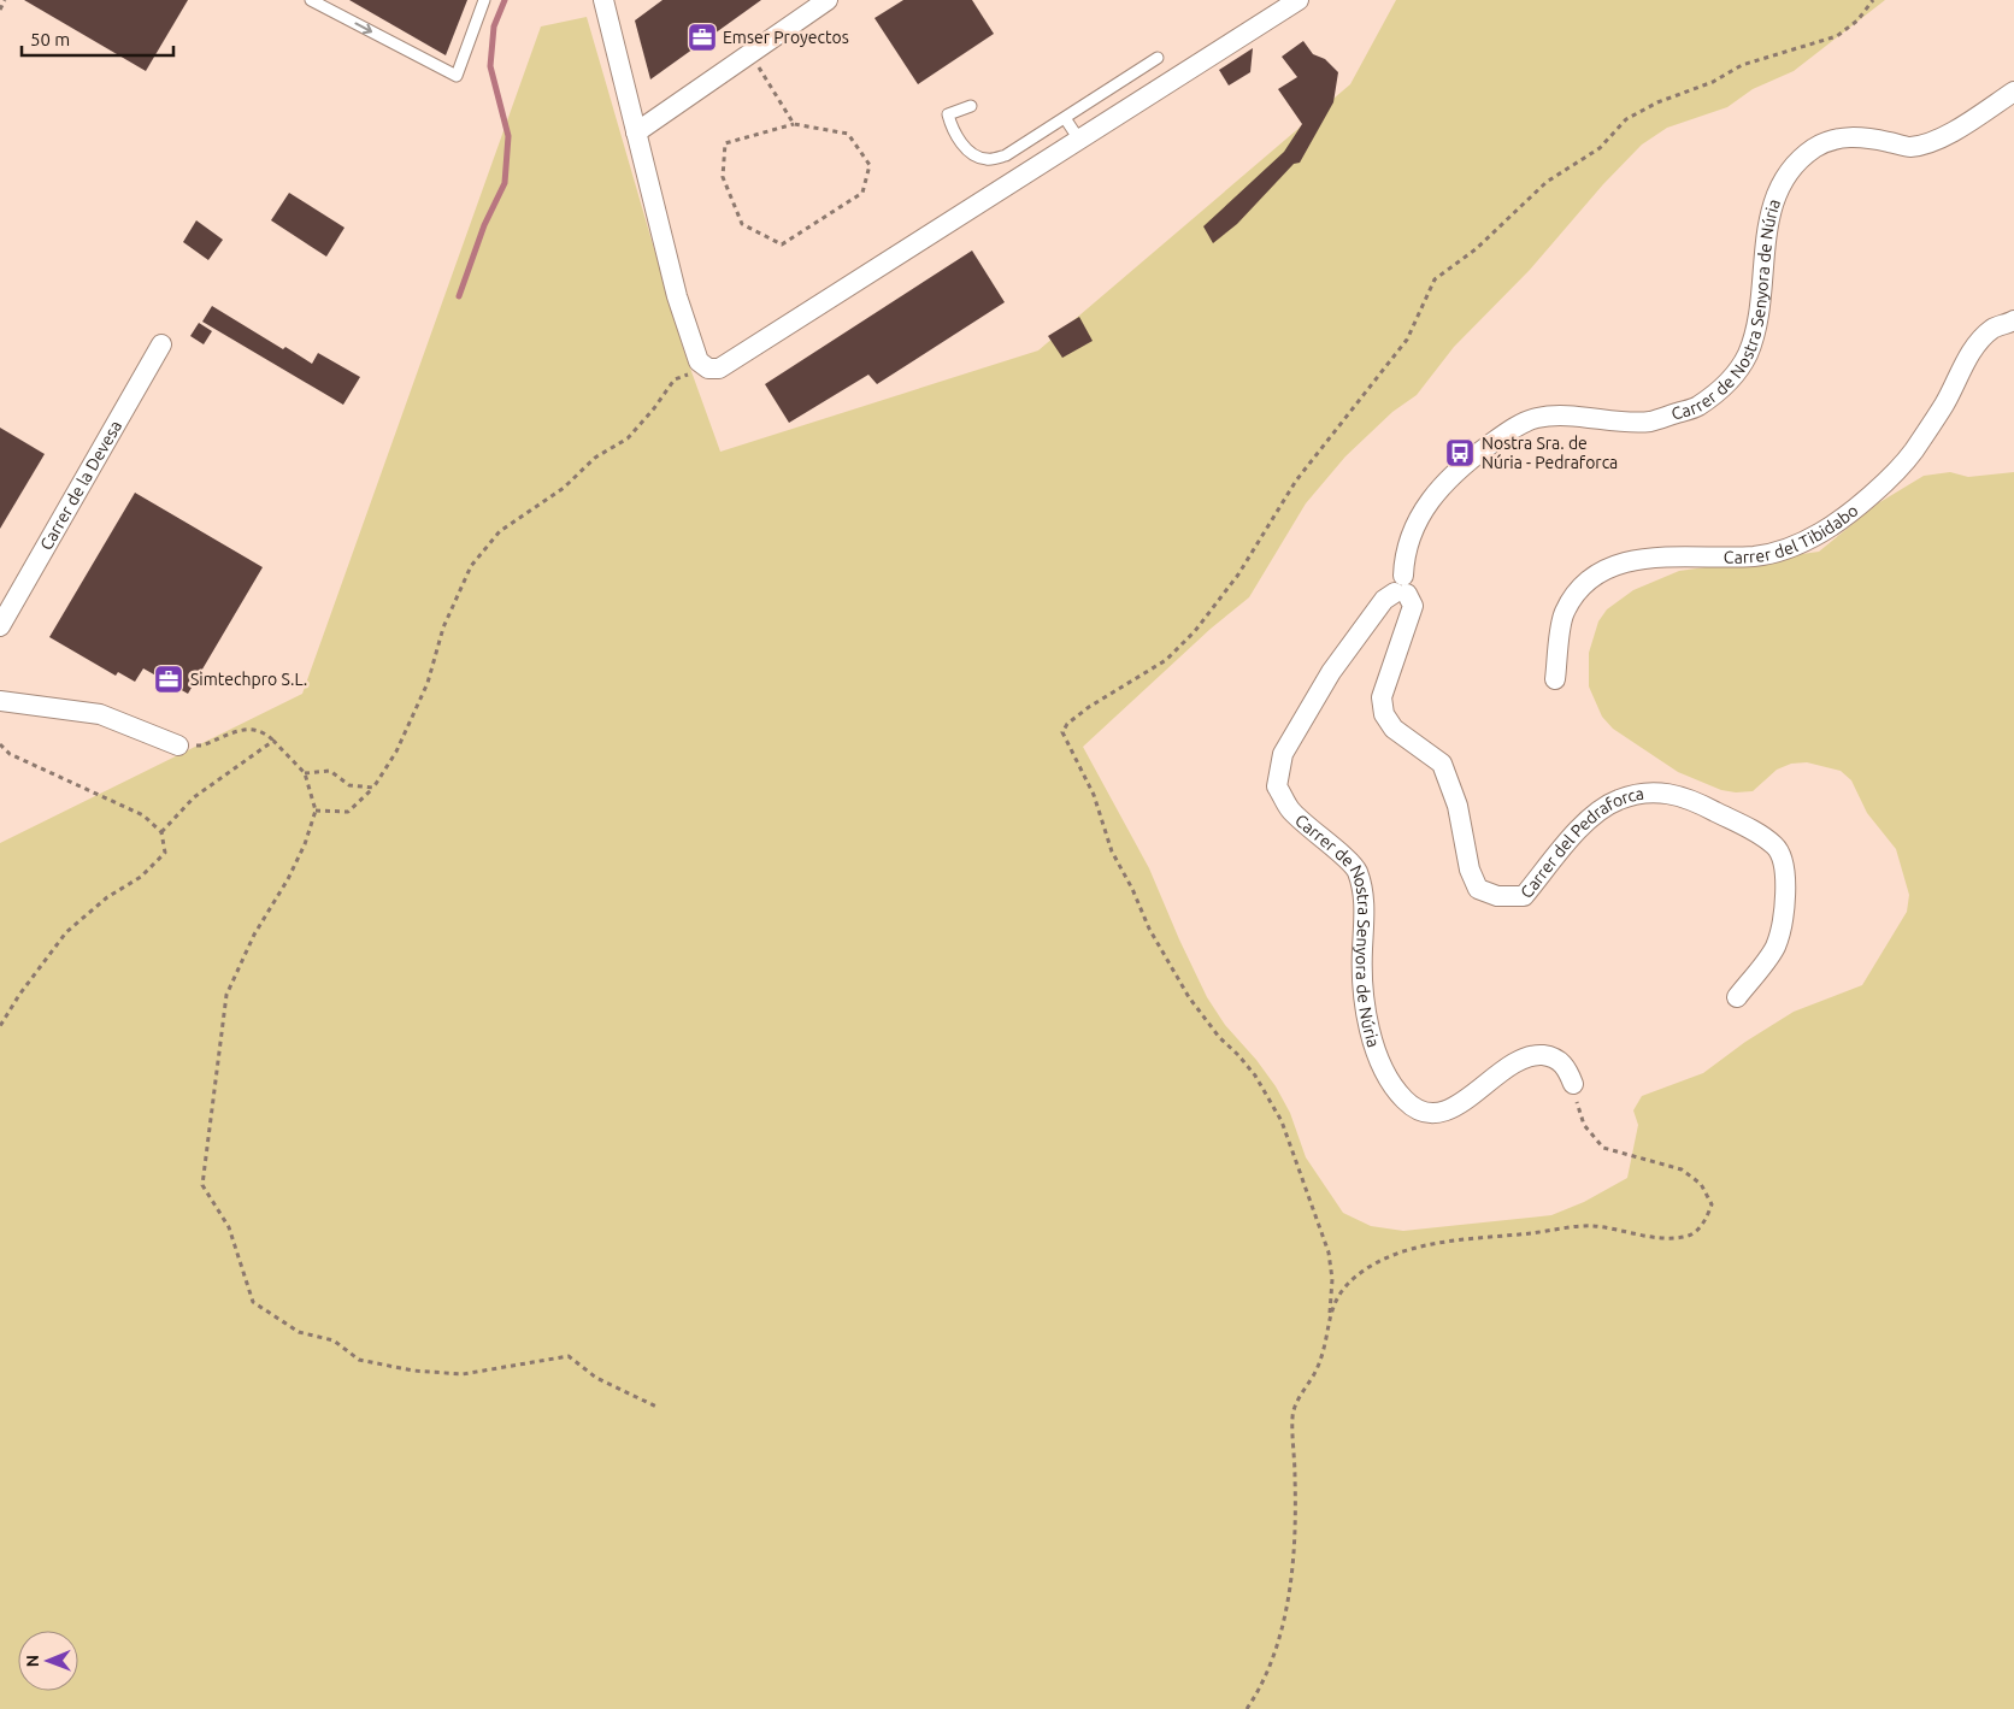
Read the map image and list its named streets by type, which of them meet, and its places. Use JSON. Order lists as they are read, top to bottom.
{
  "streets": {
    "street": [
      "Carrer de Nostra Senyora de Núria",
      "Carrer de la Devesa",
      "Carrer del Tibidabo",
      "Carrer del Pedraforca"
    ]
  },
  "crossings": [
    ["Carrer de Nostra Senyora de Núria", "Carrer del Pedraforca"]
  ],
  "places": {
    "office": ["Emser Proyectos", "Simtechpro S.L."],
    "bus stop": ["Nostra Sra. de Núria - Pedraforca"]
  },
  "scale_bar": "50 m",
  "north": "left"
}
